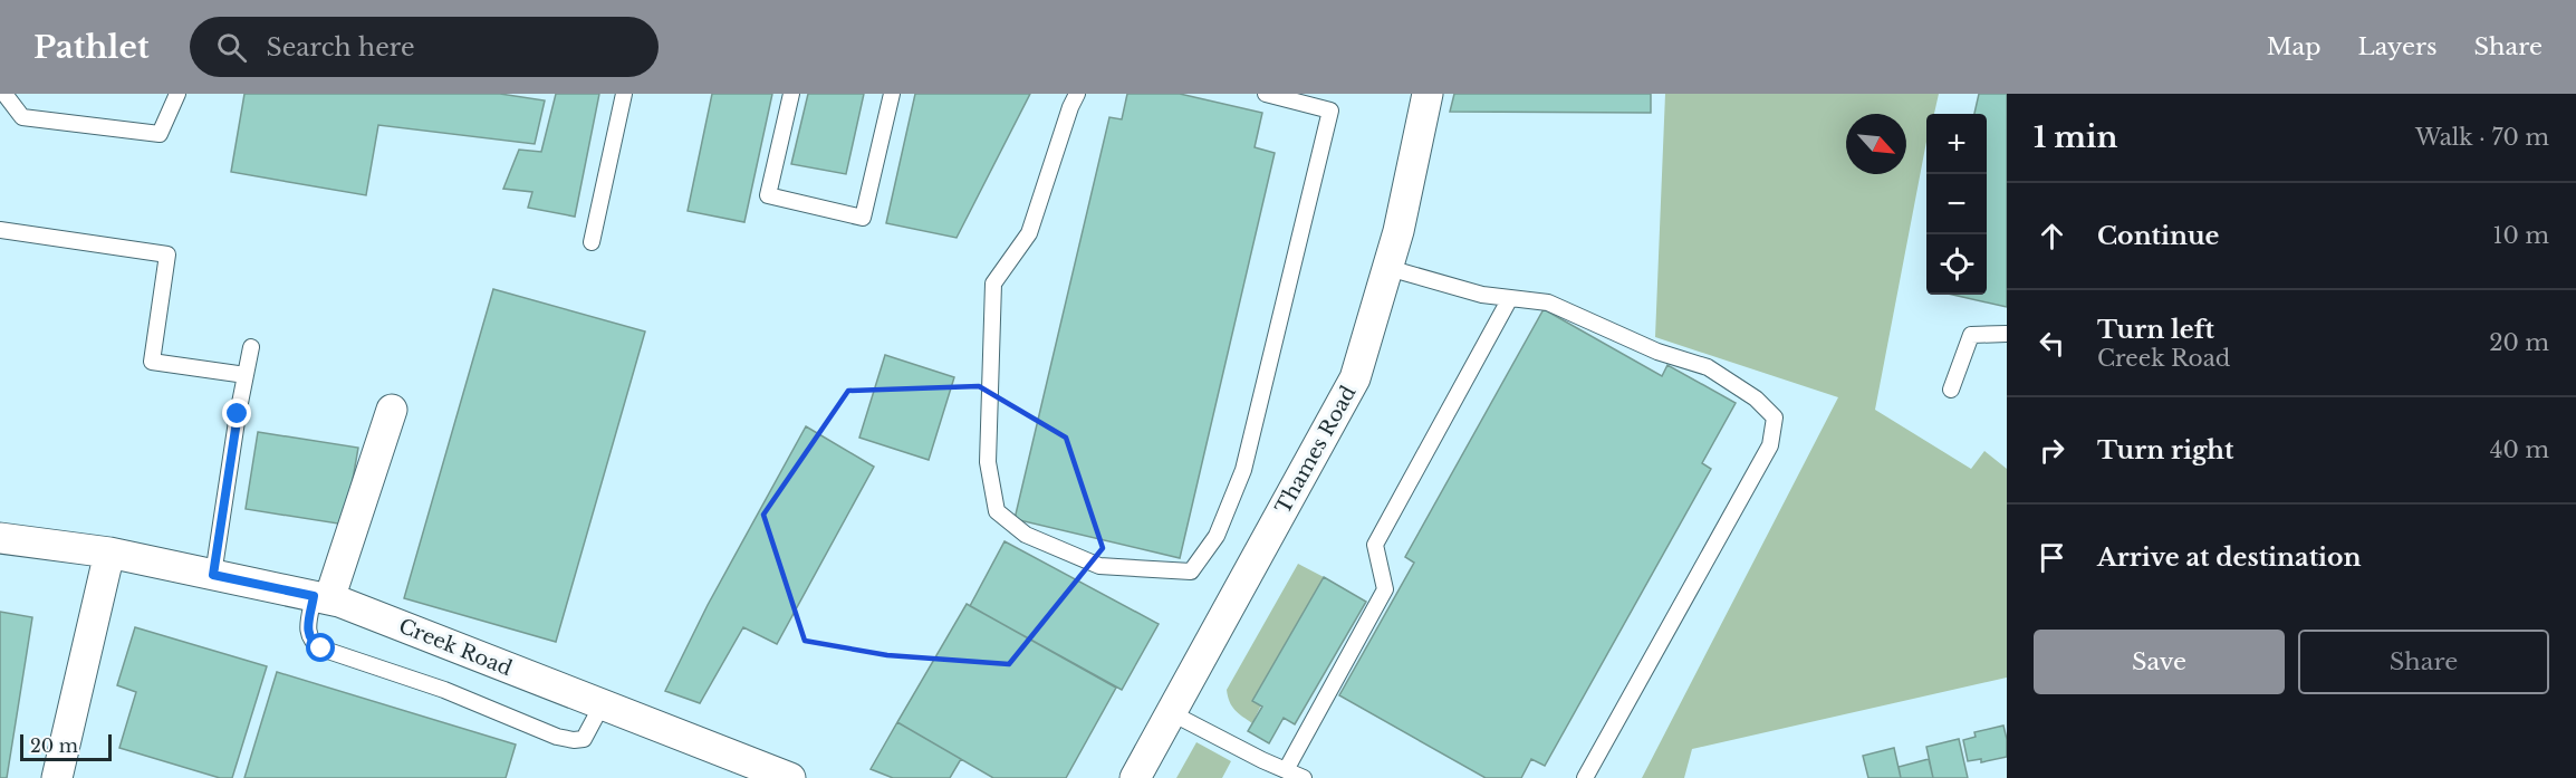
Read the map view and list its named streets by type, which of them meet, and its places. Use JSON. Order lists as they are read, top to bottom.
{
  "streets": {
    "street": ["Thames Road", "Creek Road"]
  },
  "scale_bar": "20 m",
  "north": "bottom right",
  "page": {
    "header": "Pathlet",
    "search": "Search here",
    "nav": ["Map", "Layers", "Share"],
    "heading": ["1 min", "Walk · 70 m"],
    "map_buttons": ["+", "−"],
    "list": [
      ["Continue", "10 m"],
      ["Turn left", "Creek Road", "20 m"],
      ["Turn right", "40 m"],
      "Arrive at destination"
    ],
    "buttons": ["Save", "Share"],
    "scale": "20 m"
  }
}
